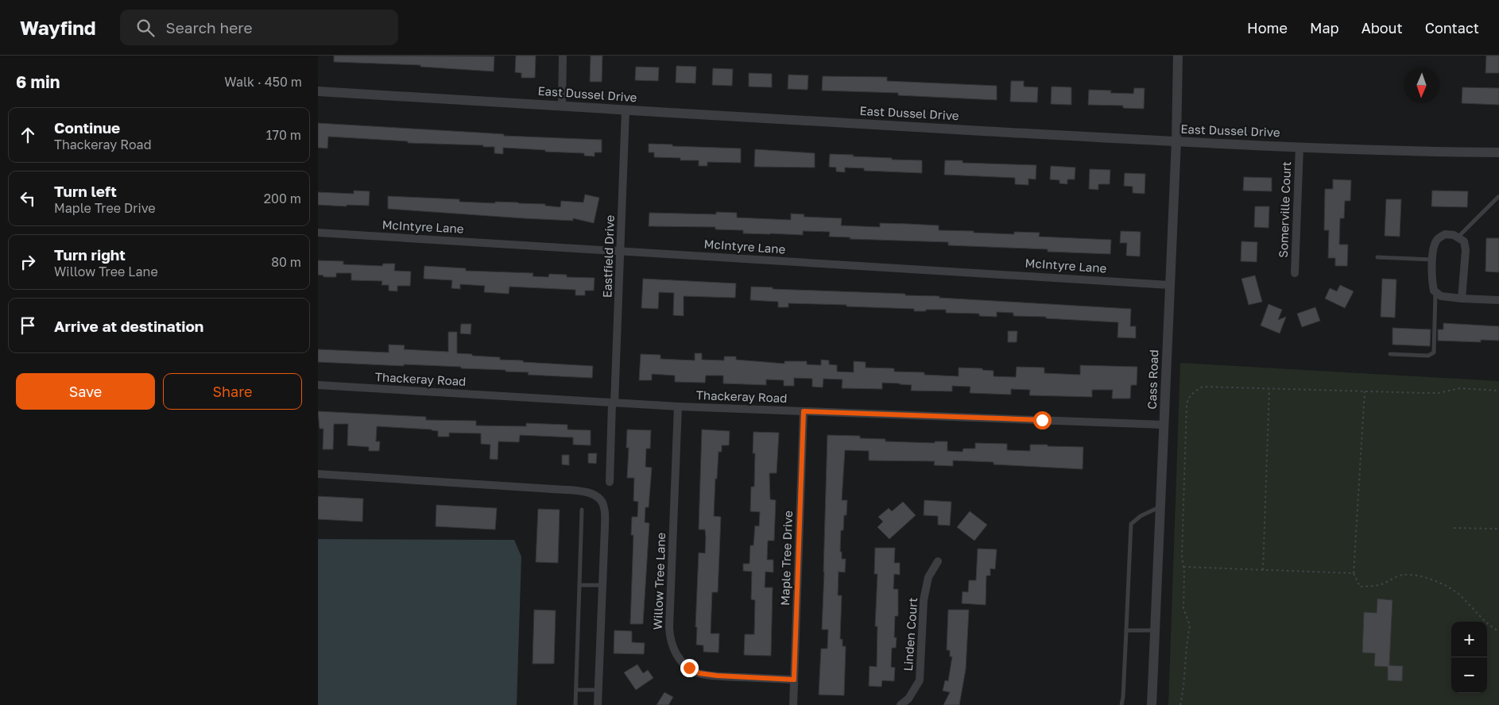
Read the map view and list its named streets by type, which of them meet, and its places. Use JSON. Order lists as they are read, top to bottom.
{
  "streets": {
    "street": [
      "East Dussel Drive",
      "Somerville Court",
      "McIntyre Lane",
      "Eastfield Drive",
      "Thackeray Road",
      "Cass Road",
      "Maple Tree Drive",
      "Willow Tree Lane",
      "Linden Court"
    ]
  },
  "crossings": [
    ["East Dussel Drive", "Somerville Court"],
    ["East Dussel Drive", "Eastfield Drive"],
    ["East Dussel Drive", "Cass Road"],
    ["McIntyre Lane", "Eastfield Drive"],
    ["McIntyre Lane", "Cass Road"],
    ["Eastfield Drive", "Thackeray Road"],
    ["Thackeray Road", "Cass Road"],
    ["Thackeray Road", "Maple Tree Drive"],
    ["Thackeray Road", "Willow Tree Lane"],
    ["Maple Tree Drive", "Willow Tree Lane"]
  ],
  "north": "bottom",
  "page": {
    "header": "Wayfind",
    "search": "Search here",
    "nav": [
      "Home",
      "Map",
      "About",
      "Contact"
    ],
    "heading": ["6 min", "Walk · 450 m"],
    "list": [
      ["Continue", "Thackeray Road", "170 m"],
      ["Turn left", "Maple Tree Drive", "200 m"],
      ["Turn right", "Willow Tree Lane", "80 m"],
      "Arrive at destination"
    ],
    "buttons": ["Save", "Share"],
    "map_buttons": ["+", "−"]
  }
}
